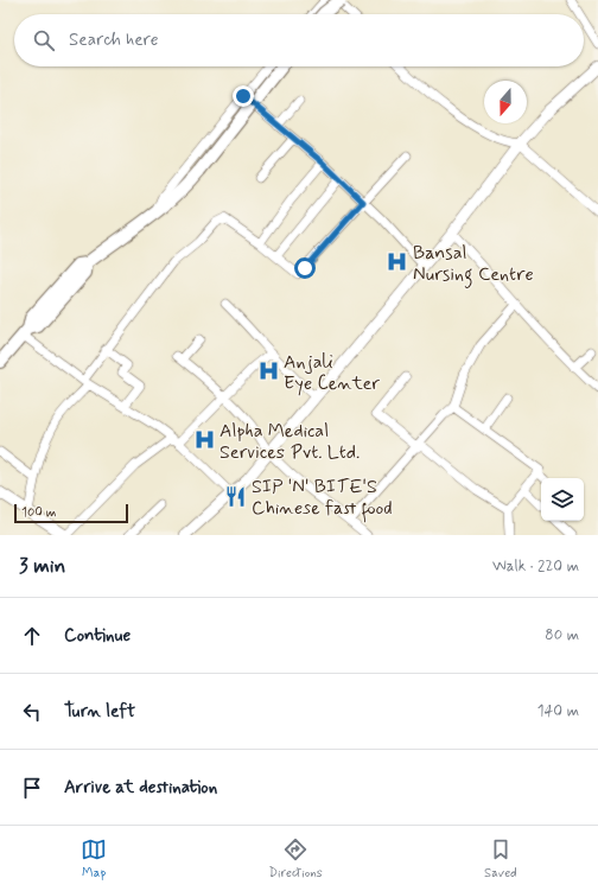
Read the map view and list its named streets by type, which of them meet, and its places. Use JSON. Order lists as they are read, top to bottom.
{
  "places": {
    "hospital": ["Bansal Nursing Centre", "Anjali Eye Center", "Alpha Medical Services Pvt. Ltd."],
    "restaurant": ["SIP 'N' BITE'S Chinese fast food"]
  },
  "scale_bar": "100 m",
  "north": "bottom",
  "page": {
    "search": "Search here",
    "scale": "100 m",
    "heading": ["3 min", "Walk · 220 m"],
    "list": [
      ["Continue", "80 m"],
      ["Turn left", "140 m"],
      "Arrive at destination"
    ],
    "nav": ["Map", "Directions", "Saved"]
  }
}
